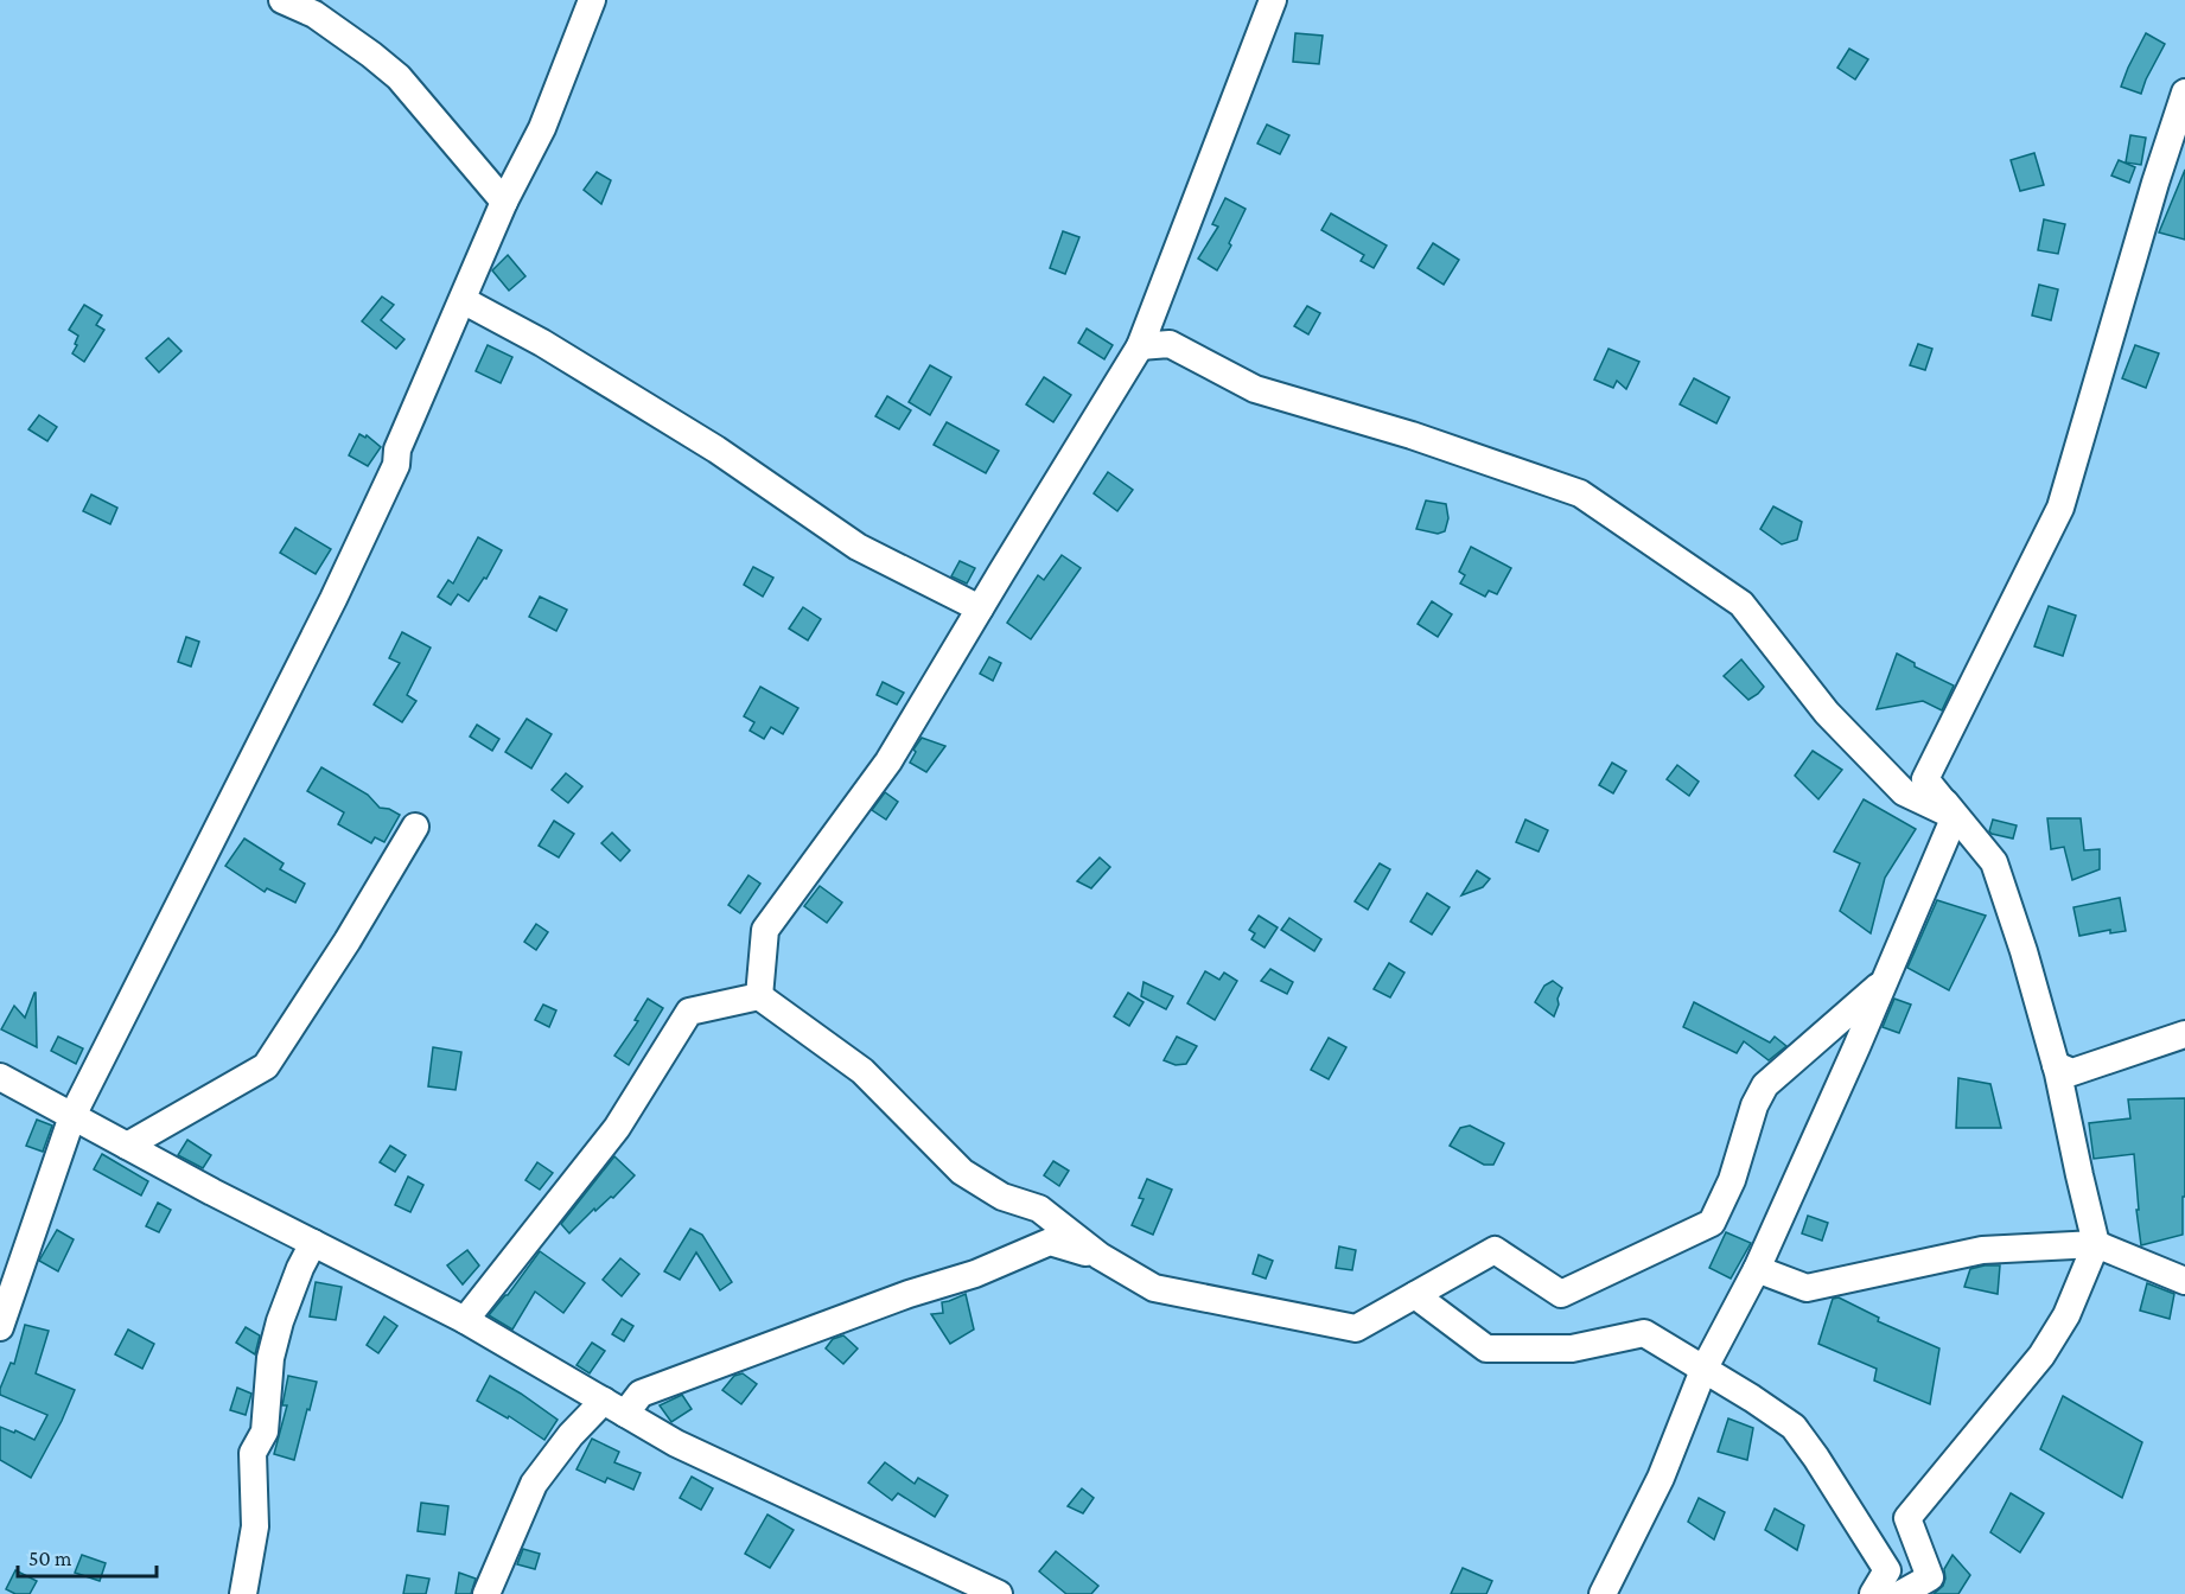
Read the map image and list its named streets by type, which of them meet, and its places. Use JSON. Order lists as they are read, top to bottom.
{
  "scale_bar": "50 m"
}
